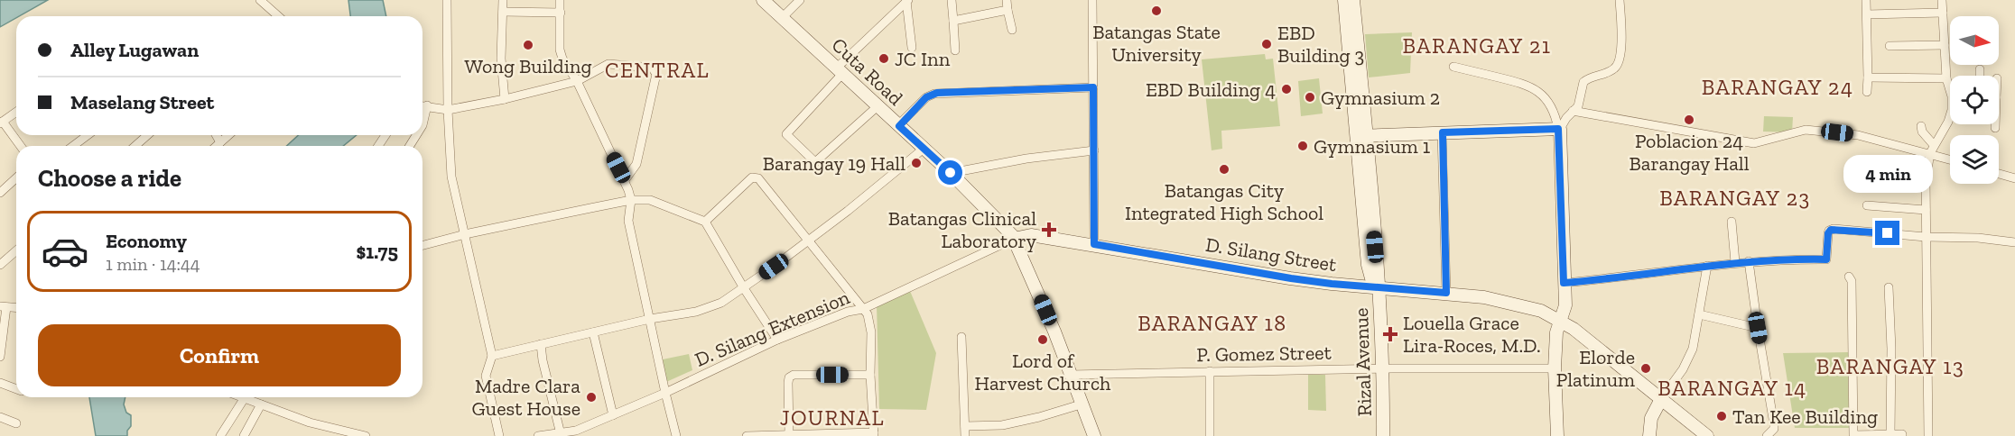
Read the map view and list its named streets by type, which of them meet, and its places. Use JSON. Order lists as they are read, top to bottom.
{
  "streets": {
    "street": [
      "Cuta Road",
      "D. Silang Street",
      "D. Silang Extension",
      "P. Gomez Street",
      "Rizal Avenue"
    ]
  },
  "crossings": [
    ["Cuta Road", "D. Silang Street"],
    ["Cuta Road", "D. Silang Extension"],
    ["Cuta Road", "P. Gomez Street"],
    ["D. Silang Street", "D. Silang Extension"],
    ["D. Silang Street", "Rizal Avenue"],
    ["P. Gomez Street", "Rizal Avenue"]
  ],
  "districts": [
    "BARANGAY 21",
    "CENTRAL",
    "BARANGAY 24",
    "BARANGAY 23",
    "BARANGAY 18",
    "BARANGAY 13",
    "BARANGAY 14",
    "JOURNAL"
  ],
  "places": {
    "other": [
      "Batangas State University",
      "EBD Building 3",
      "Wong Building",
      "JC Inn",
      "EBD Building 4",
      "Gymnasium 2",
      "Poblacion 24 Barangay Hall",
      "Gymnasium 1",
      "Barangay 19 Hall",
      "Batangas City Integrated High School",
      "Lord of Harvest Church",
      "Elorde Platinum",
      "Madre Clara Guest House",
      "Tan Kee Building"
    ],
    "health": ["Batangas Clinical Laboratory", "Louella Grace Lira-Roces, M.D."]
  },
  "north": "right",
  "page": {
    "banner": ["Alley Lugawan", "Maselang Street"],
    "heading": "Choose a ride",
    "bubble": "4 min",
    "list": [
      {
        "name": "Economy",
        "note": "1 min · 14:44",
        "value": "$1.75"
      }
    ],
    "buttons": "Confirm"
  }
}
